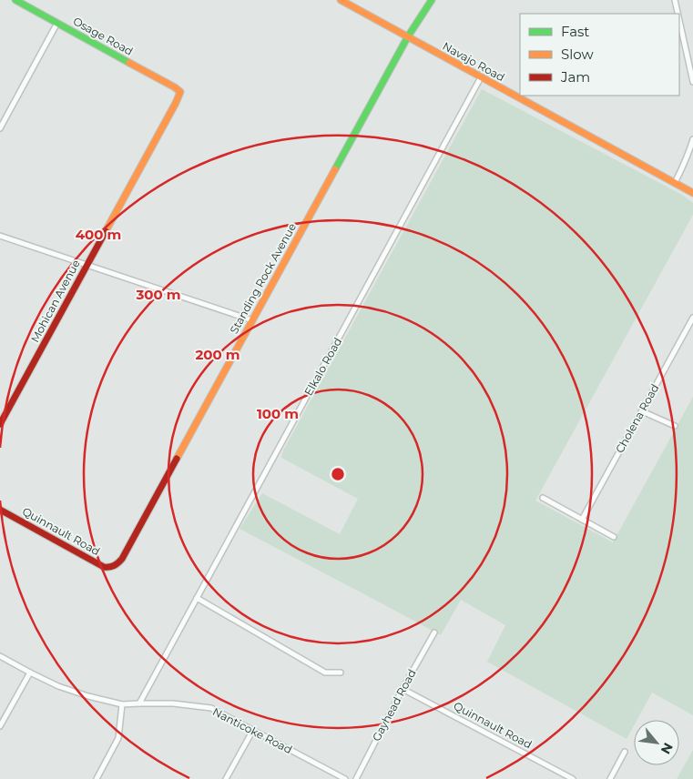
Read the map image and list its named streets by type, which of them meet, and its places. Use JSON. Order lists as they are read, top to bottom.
{
  "streets": {
    "street": [
      "Osage Road",
      "Navajo Road",
      "Standing Rock Avenue",
      "Mohican Avenue",
      "Elkalo Road",
      "Cholena Road",
      "Quinnault Road",
      "Gayhead Road",
      "Nanticoke Road"
    ]
  },
  "crossings": [
    ["Osage Road", "Mohican Avenue"],
    ["Navajo Road", "Standing Rock Avenue"],
    ["Navajo Road", "Elkalo Road"],
    ["Standing Rock Avenue", "Quinnault Road"],
    ["Elkalo Road", "Nanticoke Road"],
    ["Quinnault Road", "Gayhead Road"]
  ],
  "legend": ["Fast", "Slow", "Jam"],
  "north": "bottom right",
  "rings": [
    "400 m",
    "300 m",
    "200 m",
    "100 m"
  ]
}
